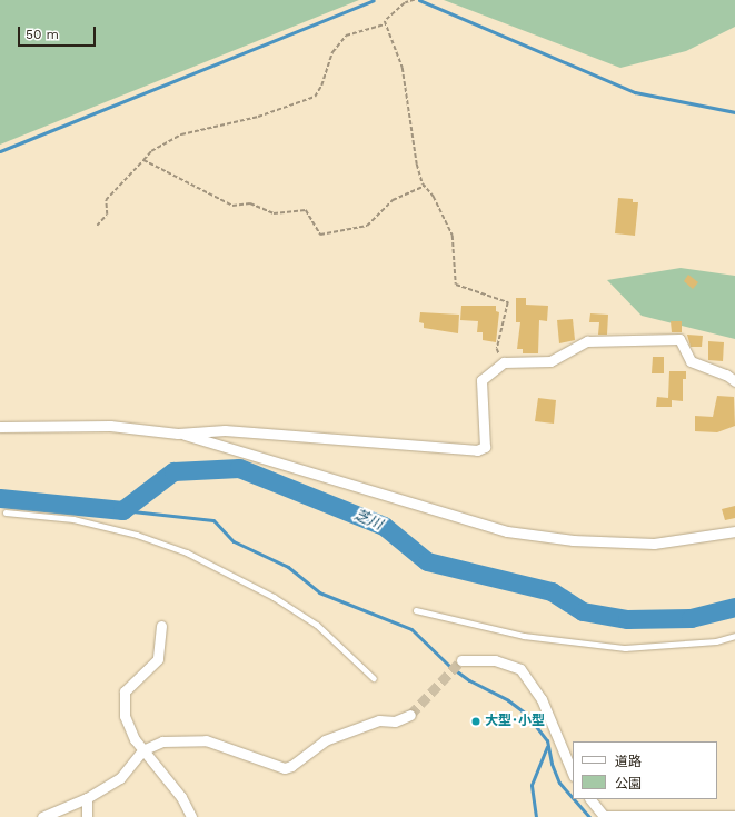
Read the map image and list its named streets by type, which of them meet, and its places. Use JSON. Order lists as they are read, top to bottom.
{
  "water": ["芝川"],
  "places": ["大型･小型"],
  "legend": ["道路", "公園"],
  "scale_bar": "50 m"
}
